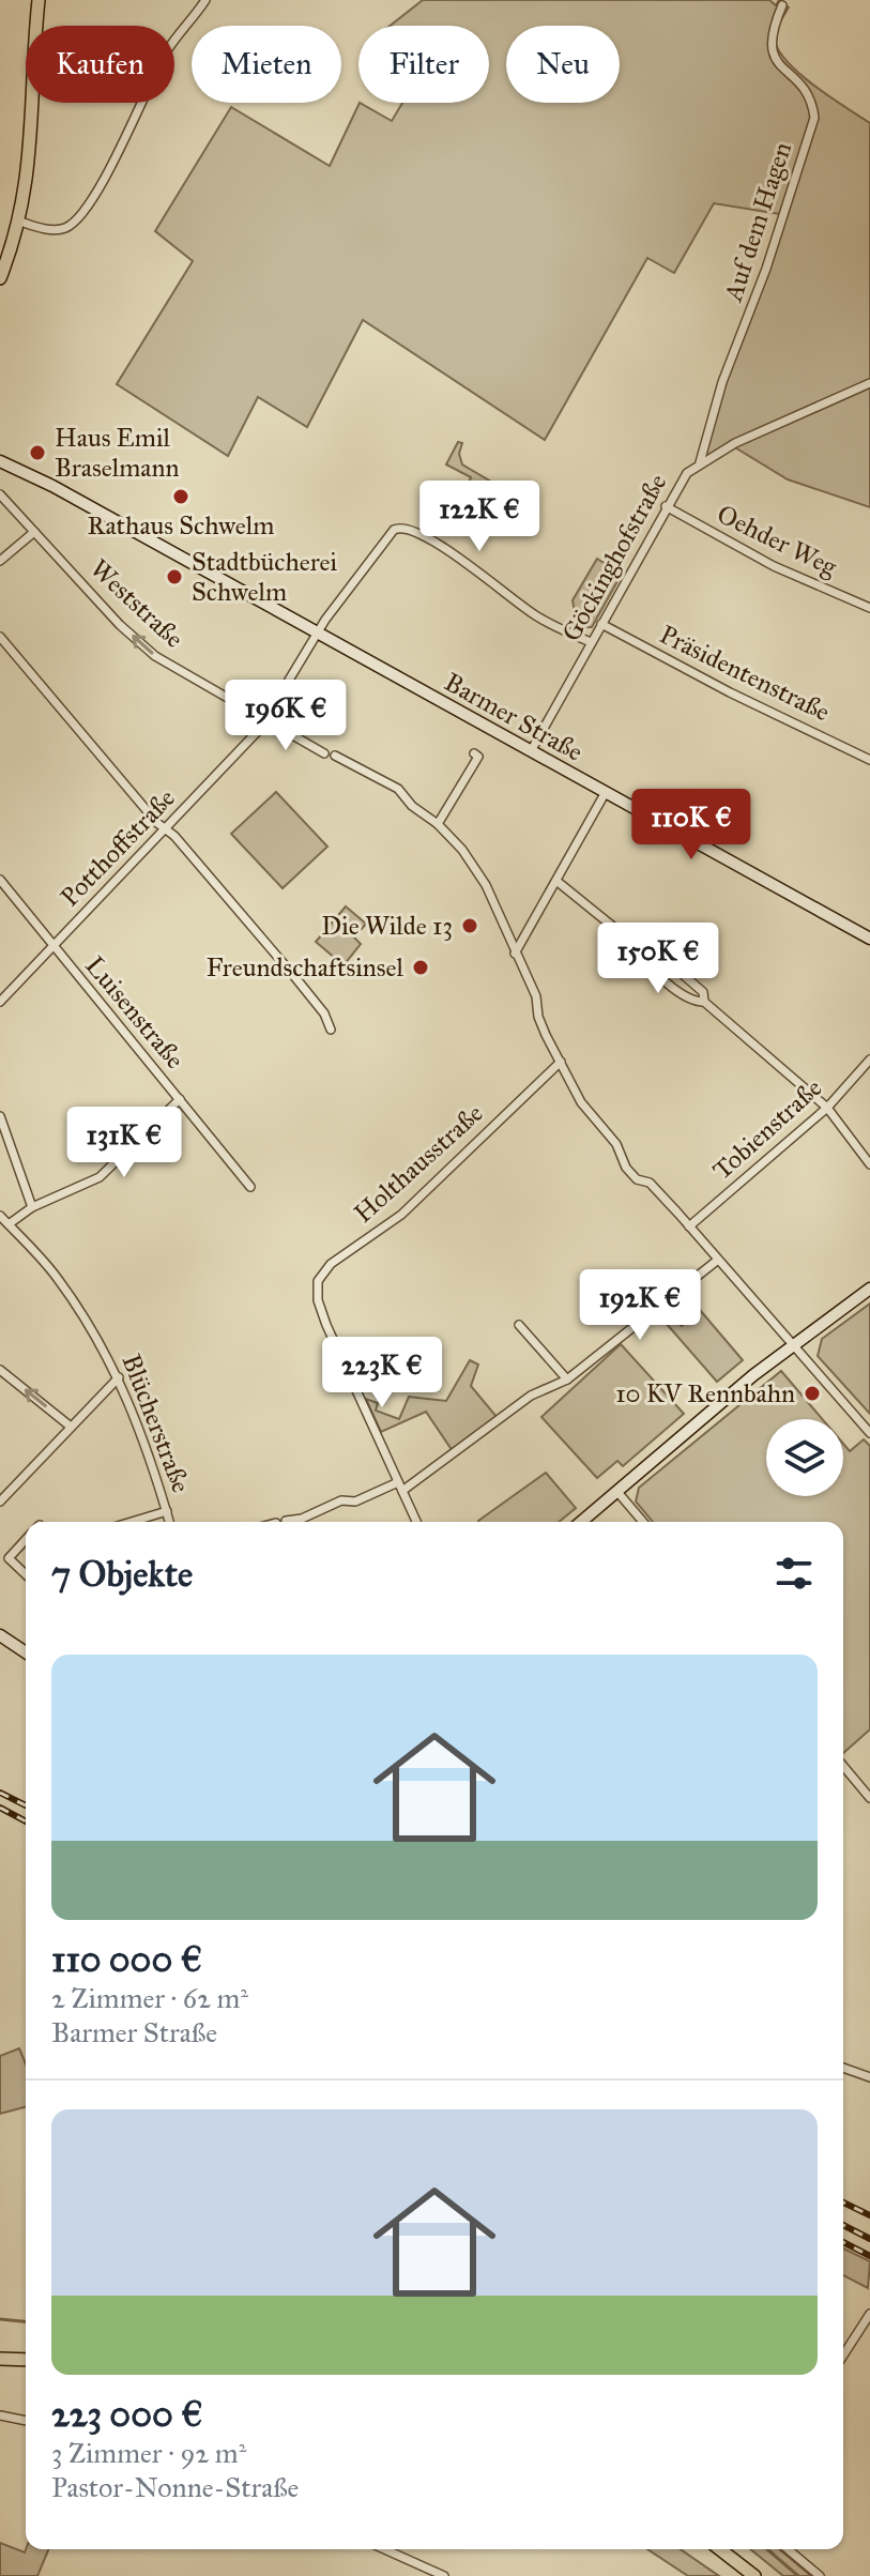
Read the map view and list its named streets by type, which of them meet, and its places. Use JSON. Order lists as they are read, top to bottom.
{
  "streets": {
    "street": [
      "Auf dem Hagen",
      "Oehder Weg",
      "Göckinghofstraße",
      "Weststraße",
      "Präsidentenstraße",
      "Barmer Straße",
      "Potthoffstraße",
      "Luisenstraße",
      "Tobienstraße",
      "Holthausstraße",
      "Blücherstraße"
    ]
  },
  "crossings": [
    ["Auf dem Hagen", "Göckinghofstraße"],
    ["Oehder Weg", "Göckinghofstraße"],
    ["Göckinghofstraße", "Präsidentenstraße"],
    ["Göckinghofstraße", "Barmer Straße"],
    ["Göckinghofstraße", "Potthoffstraße"],
    ["Weststraße", "Potthoffstraße"],
    ["Barmer Straße", "Potthoffstraße"],
    ["Potthoffstraße", "Luisenstraße"]
  ],
  "one_way": ["Weststraße"],
  "places": [
    "Haus Emil Braselmann",
    "Rathaus Schwelm",
    "Stadtbücherei Schwelm",
    "Die Wilde 13",
    "Freundschaftsinsel",
    "10 KV Rennbahn"
  ],
  "page": {
    "chip": [
      "Kaufen",
      "Mieten",
      "Filter",
      "Neu"
    ],
    "price": [
      "122K €",
      "196K €",
      "110K €",
      "150K €",
      "131K €",
      "192K €",
      "223K €"
    ],
    "heading": "7 Objekte",
    "list": [
      {
        "name": "110 000 €",
        "note": "2 Zimmer · 62 m² · Barmer Straße"
      },
      {
        "name": "223 000 €",
        "note": "3 Zimmer · 92 m² · Pastor-Nonne-Straße"
      }
    ]
  }
}
